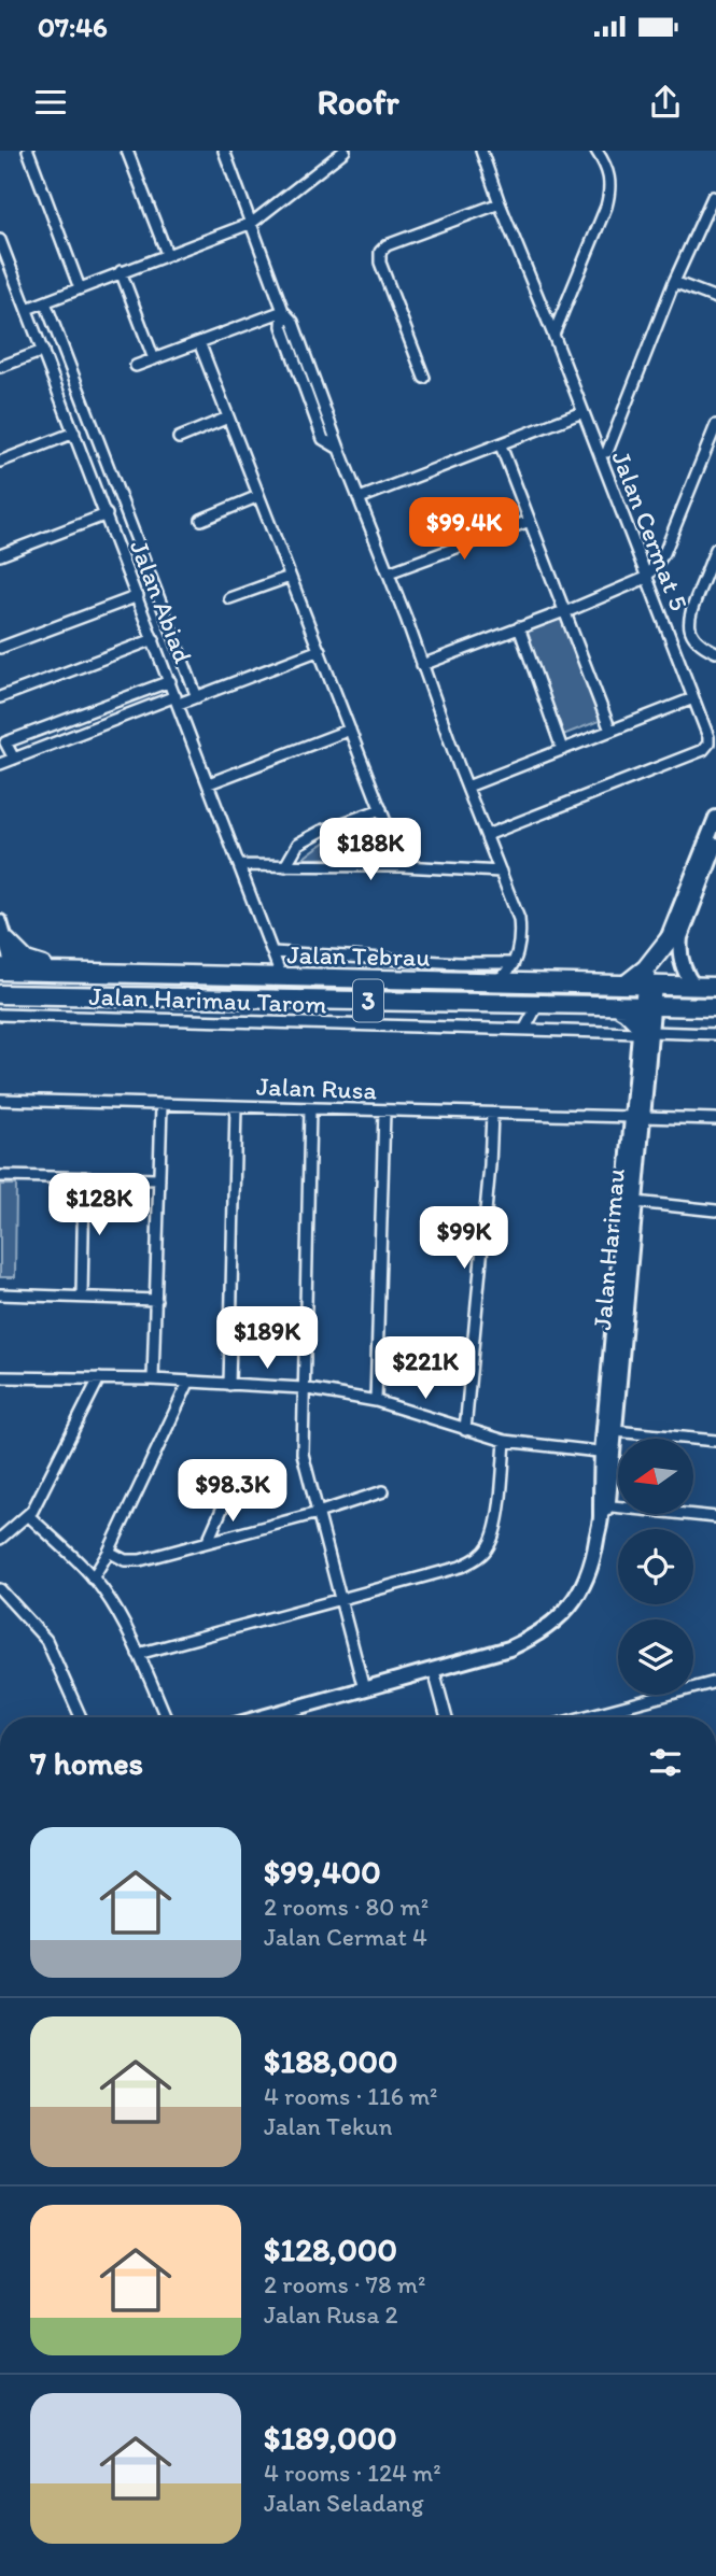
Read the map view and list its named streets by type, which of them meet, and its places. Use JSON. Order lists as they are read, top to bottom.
{
  "streets": {
    "highway": ["Jalan Tebrau", "3"],
    "street": [
      "Jalan Cermat 5",
      "Jalan Abiad",
      "Jalan Harimau Tarom",
      "Jalan Rusa",
      "Jalan Harimau"
    ]
  },
  "crossings": [
    ["Jalan Abiad", "Jalan Tebrau"],
    ["Jalan Tebrau", "Jalan Harimau"],
    ["Jalan Harimau Tarom", "Jalan Harimau"],
    ["Jalan Rusa", "Jalan Harimau"]
  ],
  "north": "left",
  "page": {
    "status": "07:46",
    "header": "Roofr",
    "price": [
      "$99.4K",
      "$188K",
      "$128K",
      "$99K",
      "$189K",
      "$221K",
      "$98.3K"
    ],
    "heading": "7 homes",
    "list": [
      {
        "name": "$99,400",
        "note": "2 rooms · 80 m² · Jalan Cermat 4"
      },
      {
        "name": "$188,000",
        "note": "4 rooms · 116 m² · Jalan Tekun"
      },
      {
        "name": "$128,000",
        "note": "2 rooms · 78 m² · Jalan Rusa 2"
      },
      {
        "name": "$189,000",
        "note": "4 rooms · 124 m² · Jalan Seladang"
      }
    ]
  }
}
